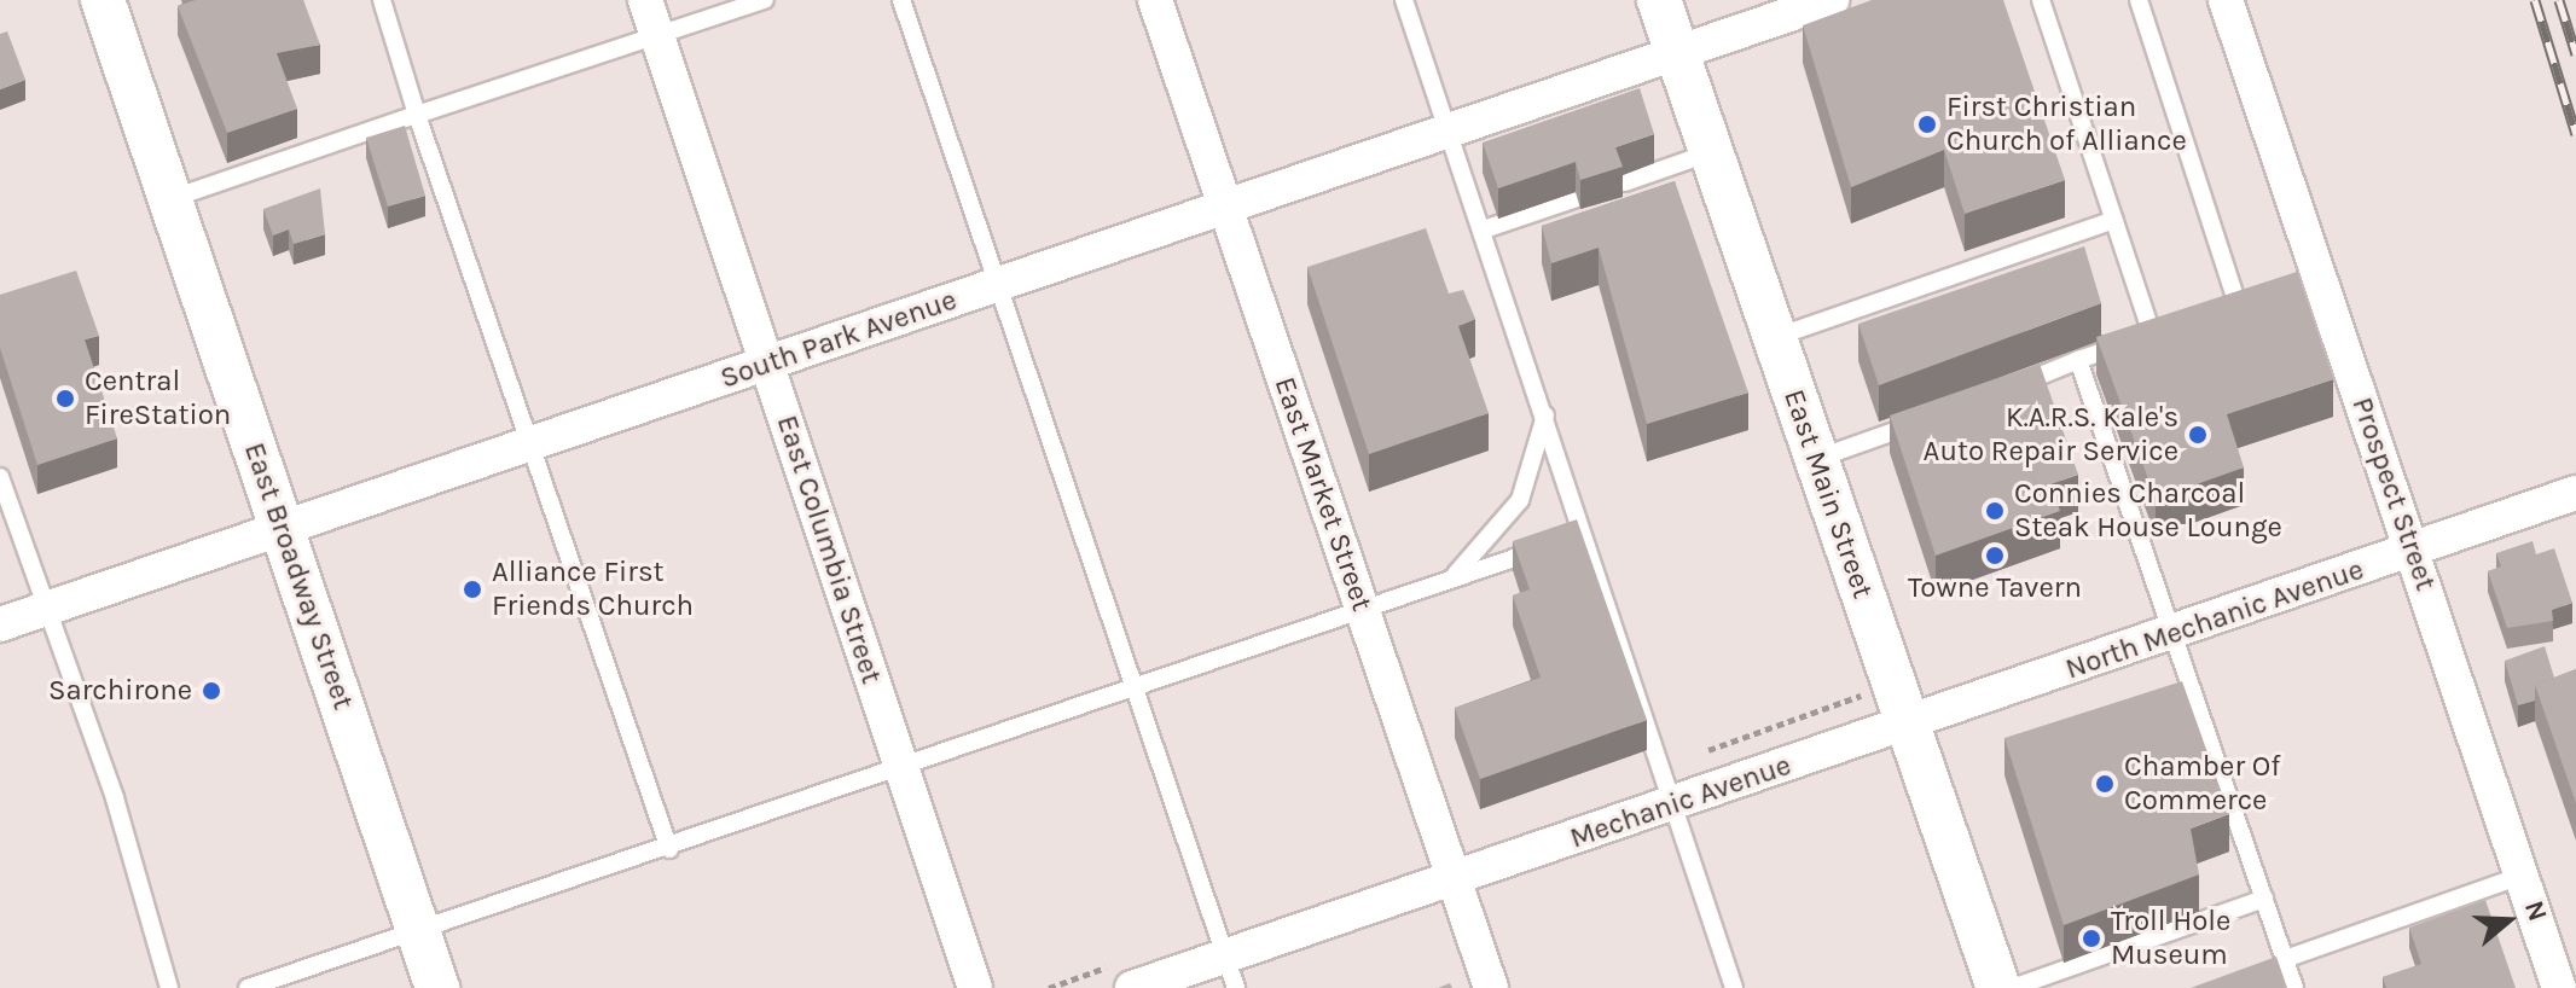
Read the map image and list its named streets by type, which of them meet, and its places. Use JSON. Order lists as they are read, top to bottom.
{
  "streets": {
    "street": [
      "South Park Avenue",
      "East Market Street",
      "East Main Street",
      "Prospect Street",
      "East Columbia Street",
      "East Broadway Street",
      "North Mechanic Avenue",
      "Mechanic Avenue"
    ]
  },
  "crossings": [
    ["South Park Avenue", "East Market Street"],
    ["South Park Avenue", "East Main Street"],
    ["South Park Avenue", "East Columbia Street"],
    ["South Park Avenue", "East Broadway Street"],
    ["East Market Street", "Mechanic Avenue"],
    ["East Main Street", "North Mechanic Avenue"],
    ["East Main Street", "Mechanic Avenue"],
    ["Prospect Street", "North Mechanic Avenue"],
    ["North Mechanic Avenue", "Mechanic Avenue"]
  ],
  "places": [
    "First Christian Church of Alliance",
    "Central FireStation",
    "K.A.R.S. Kale's Auto Repair Service",
    "Connies Charcoal Steak House Lounge",
    "Towne Tavern",
    "Alliance First Friends Church",
    "Sarchirone",
    "Chamber Of Commerce",
    "Troll Hole Museum"
  ],
  "north": "right"
}
